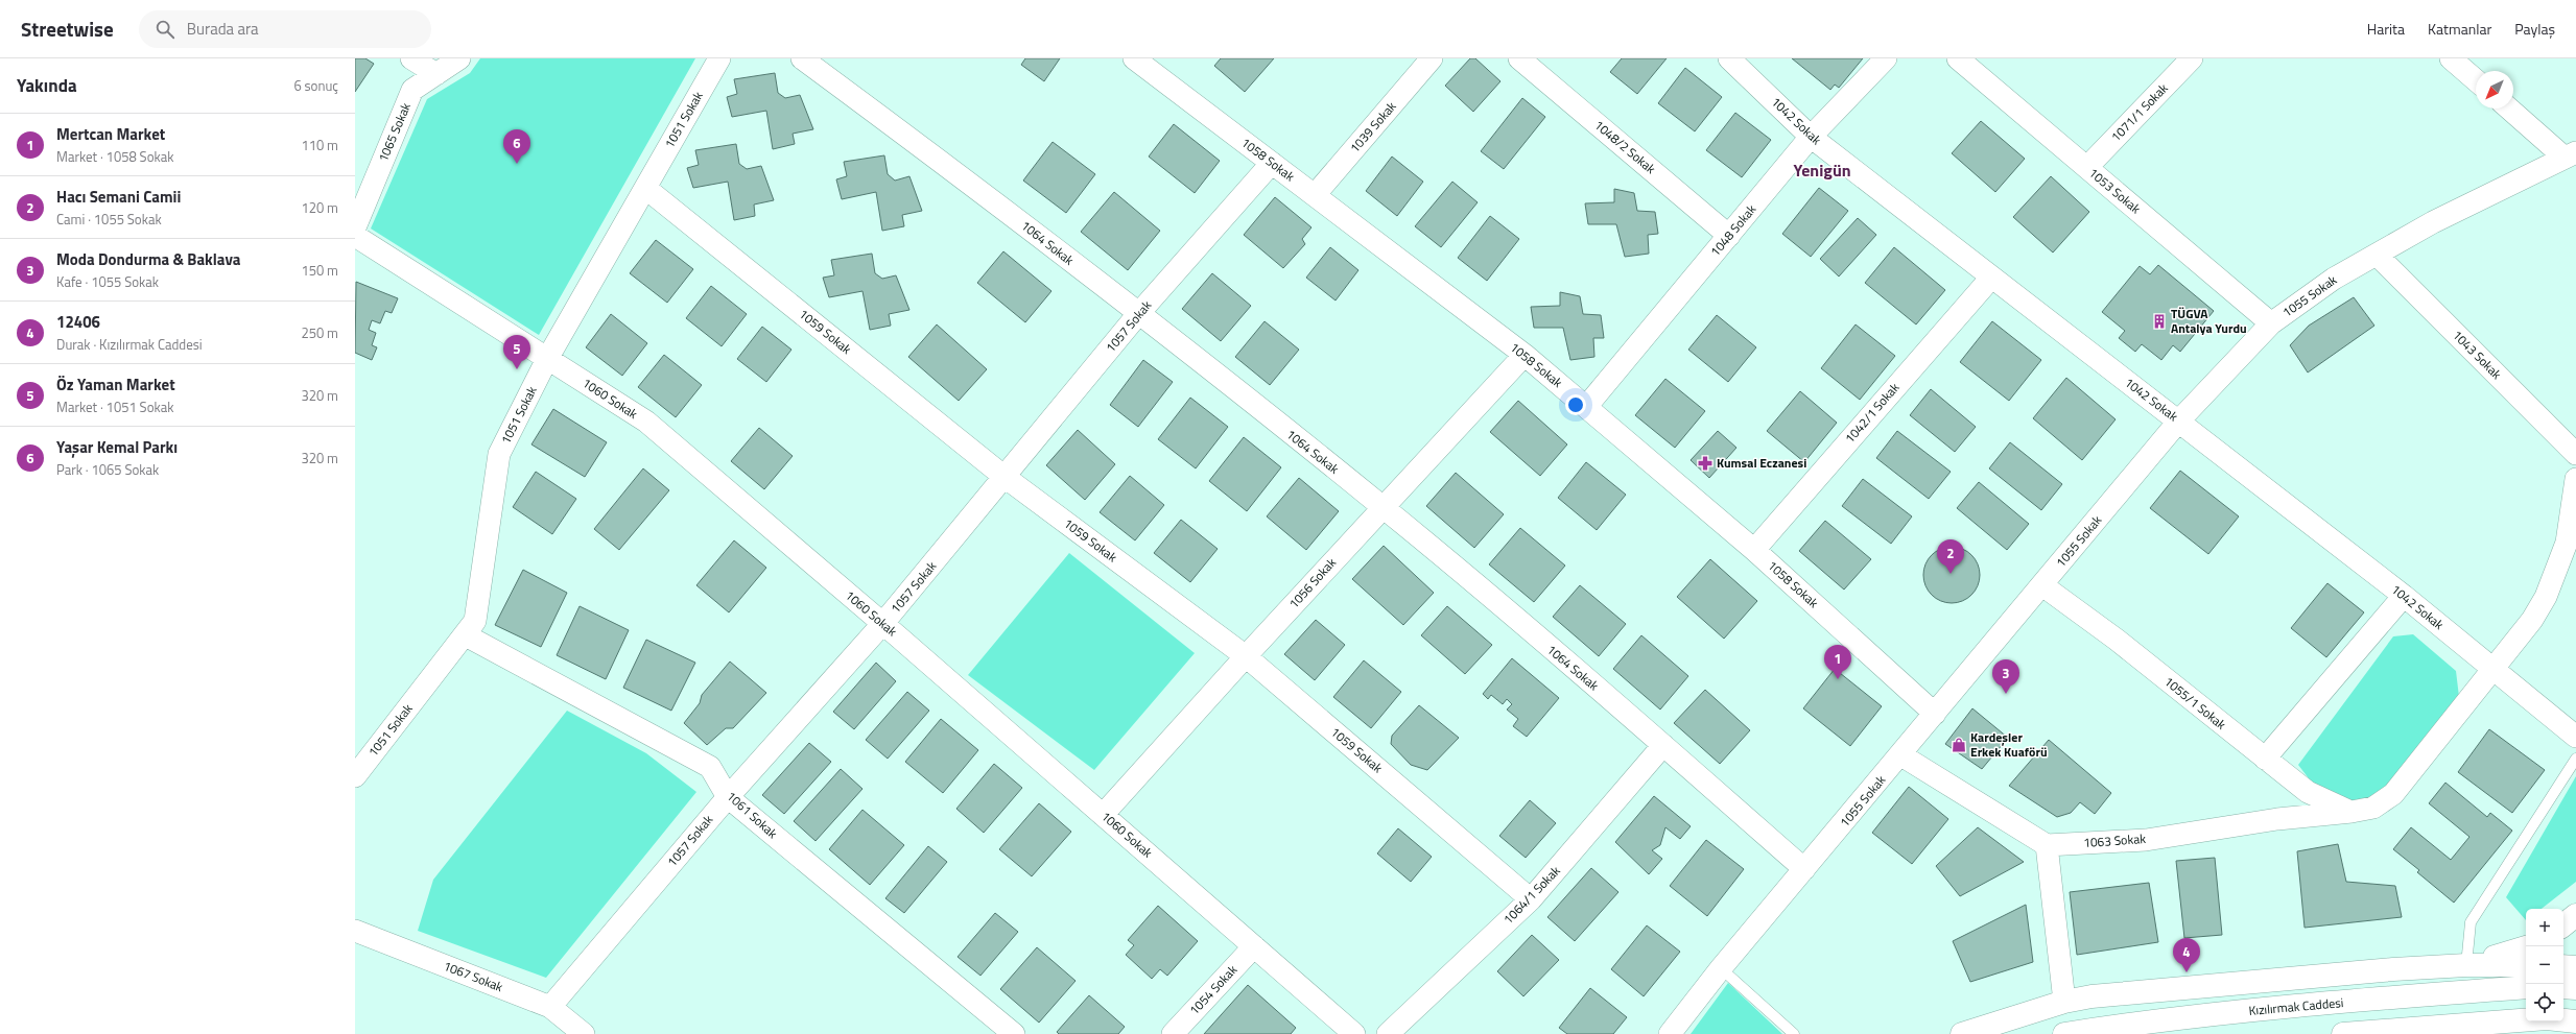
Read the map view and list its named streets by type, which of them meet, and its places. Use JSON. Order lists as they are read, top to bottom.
{
  "streets": {
    "main road": ["Kızılırmak Caddesi"],
    "street": [
      "1071/1 Sokak",
      "1051 Sokak",
      "1042 Sokak",
      "1039 Sokak",
      "1065 Sokak",
      "1048/2 Sokak",
      "1058 Sokak",
      "1053 Sokak",
      "1048 Sokak",
      "1064 Sokak",
      "1055 Sokak",
      "1057 Sokak",
      "1059 Sokak",
      "1043 Sokak",
      "1060 Sokak",
      "1042/1 Sokak",
      "1056 Sokak",
      "1055/1 Sokak",
      "1061 Sokak",
      "1063 Sokak",
      "1064/1 Sokak",
      "1067 Sokak",
      "1054 Sokak"
    ]
  },
  "crossings": [
    ["1071/1 Sokak", "1053 Sokak"],
    ["1051 Sokak", "1059 Sokak"],
    ["1051 Sokak", "1060 Sokak"],
    ["1051 Sokak", "1061 Sokak"],
    ["1042 Sokak", "1048 Sokak"],
    ["1042 Sokak", "1055 Sokak"],
    ["1042 Sokak", "1042/1 Sokak"],
    ["1042 Sokak", "1063 Sokak"],
    ["1039 Sokak", "1058 Sokak"],
    ["1048/2 Sokak", "1048 Sokak"],
    ["1058 Sokak", "1048 Sokak"],
    ["1058 Sokak", "1055 Sokak"],
    ["1058 Sokak", "1057 Sokak"],
    ["1058 Sokak", "1042/1 Sokak"],
    ["1058 Sokak", "1056 Sokak"],
    ["1053 Sokak", "1055 Sokak"],
    ["1064 Sokak", "1055 Sokak"],
    ["1064 Sokak", "1057 Sokak"],
    ["1064 Sokak", "1056 Sokak"],
    ["1064 Sokak", "1064/1 Sokak"],
    ["1055 Sokak", "1043 Sokak"],
    ["1055 Sokak", "1055/1 Sokak"],
    ["1057 Sokak", "1059 Sokak"],
    ["1057 Sokak", "1060 Sokak"],
    ["1057 Sokak", "1061 Sokak"],
    ["1057 Sokak", "1067 Sokak"],
    ["1059 Sokak", "1056 Sokak"],
    ["1059 Sokak", "1064/1 Sokak"],
    ["1060 Sokak", "1056 Sokak"],
    ["1060 Sokak", "1054 Sokak"],
    ["1055/1 Sokak", "1063 Sokak"]
  ],
  "districts": ["Yenigün"],
  "places": {
    "building": ["TÜGVA Antalya Yurdu"],
    "pharmacy": ["Kumsal Eczanesi"],
    "shop": ["Kardeşler Erkek Kuaförü"]
  },
  "north": "bottom left",
  "page": {
    "header": "Streetwise",
    "search": "Burada ara",
    "nav": ["Harita", "Katmanlar", "Paylaş"],
    "heading": ["Yakında", "6 sonuç"],
    "list": [
      {
        "mark": "1",
        "name": "Mertcan Market",
        "note": "Market · 1058 Sokak",
        "value": "110 m"
      },
      {
        "mark": "2",
        "name": "Hacı Semani Camii",
        "note": "Cami · 1055 Sokak",
        "value": "120 m"
      },
      {
        "mark": "3",
        "name": "Moda Dondurma & Baklava",
        "note": "Kafe · 1055 Sokak",
        "value": "150 m"
      },
      {
        "mark": "4",
        "name": "12406",
        "note": "Durak · Kızılırmak Caddesi",
        "value": "250 m"
      },
      {
        "mark": "5",
        "name": "Öz Yaman Market",
        "note": "Market · 1051 Sokak",
        "value": "320 m"
      },
      {
        "mark": "6",
        "name": "Yaşar Kemal Parkı",
        "note": "Park · 1065 Sokak",
        "value": "320 m"
      }
    ],
    "pins": [
      "6",
      "5",
      "2",
      "1",
      "3",
      "4"
    ],
    "map_buttons": ["+", "−"]
  }
}
